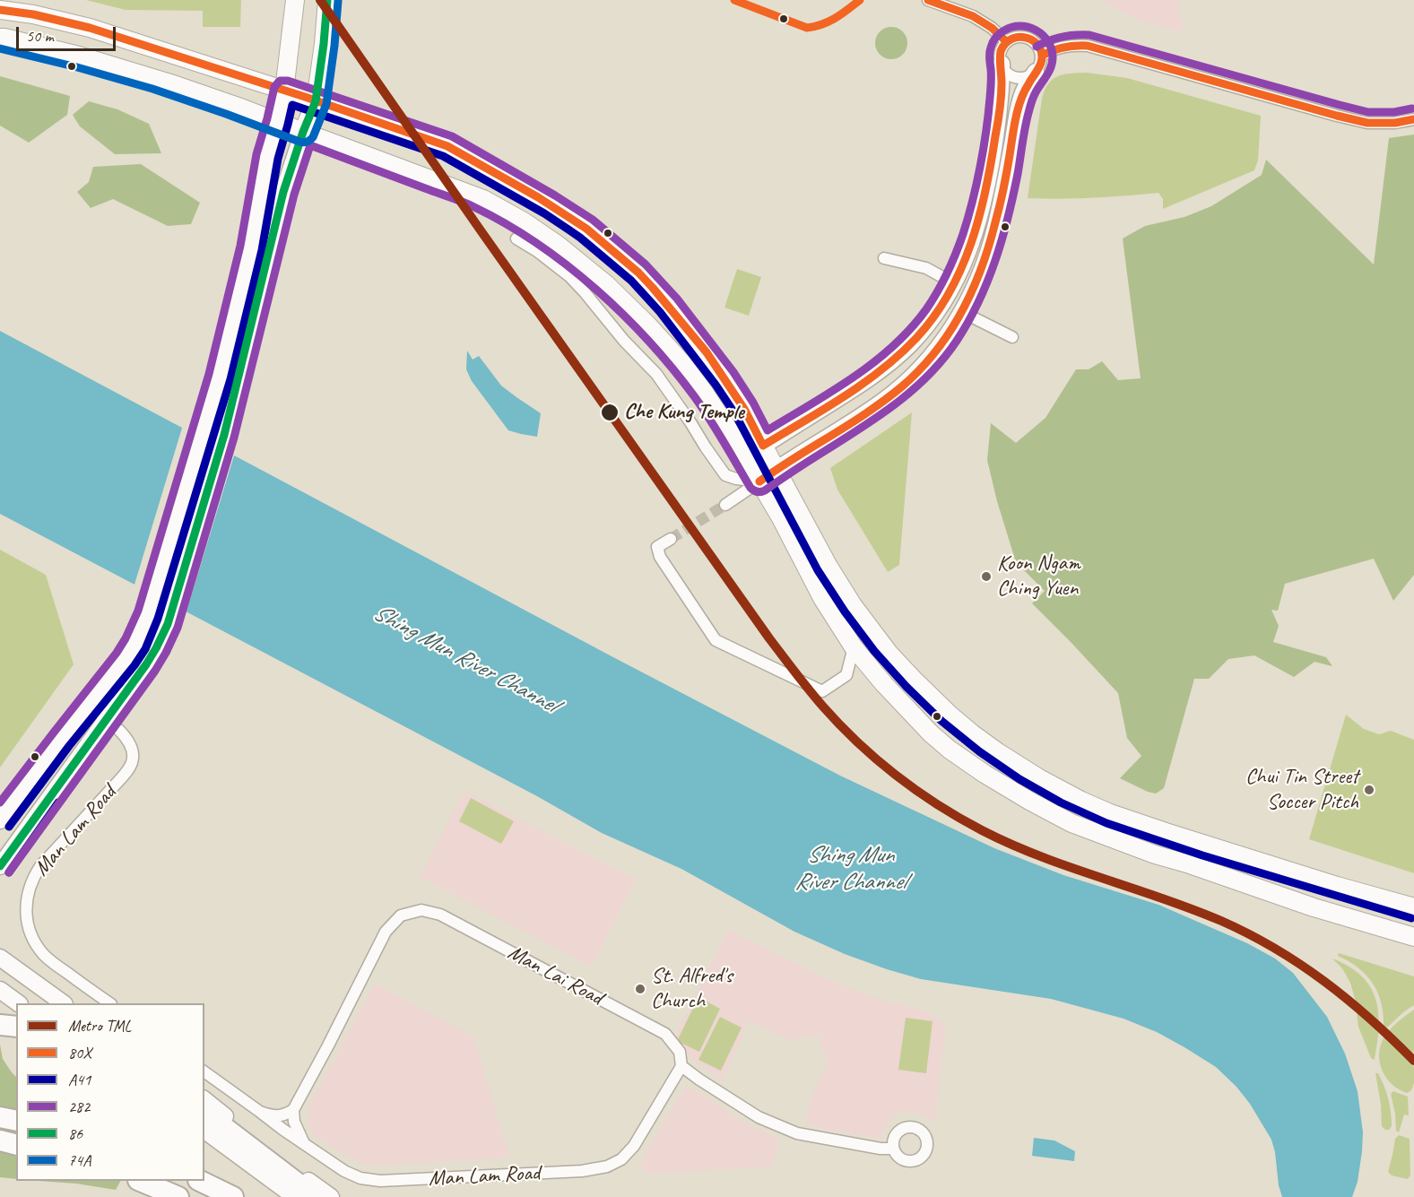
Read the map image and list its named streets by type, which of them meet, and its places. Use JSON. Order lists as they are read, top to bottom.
{
  "streets": {
    "street": ["Man Lam Road", "Man Lai Road"]
  },
  "crossings": [
    ["Man Lam Road", "Man Lai Road"]
  ],
  "water": ["Shing Mun River Channel"],
  "places": [
    "Che Kung Temple",
    "Koon Ngam Ching Yuen",
    "Chui Tin Street Soccer Pitch",
    "St. Alfred's Church"
  ],
  "lines": [
    "metro line TML",
    "transit line 80X",
    "transit line 86",
    "transit line 74A",
    "transit line 282",
    "transit line A41"
  ],
  "legend": [
    "Metro TML",
    "80X",
    "A41",
    "282",
    "86",
    "74A"
  ],
  "scale_bar": "50 m"
}
